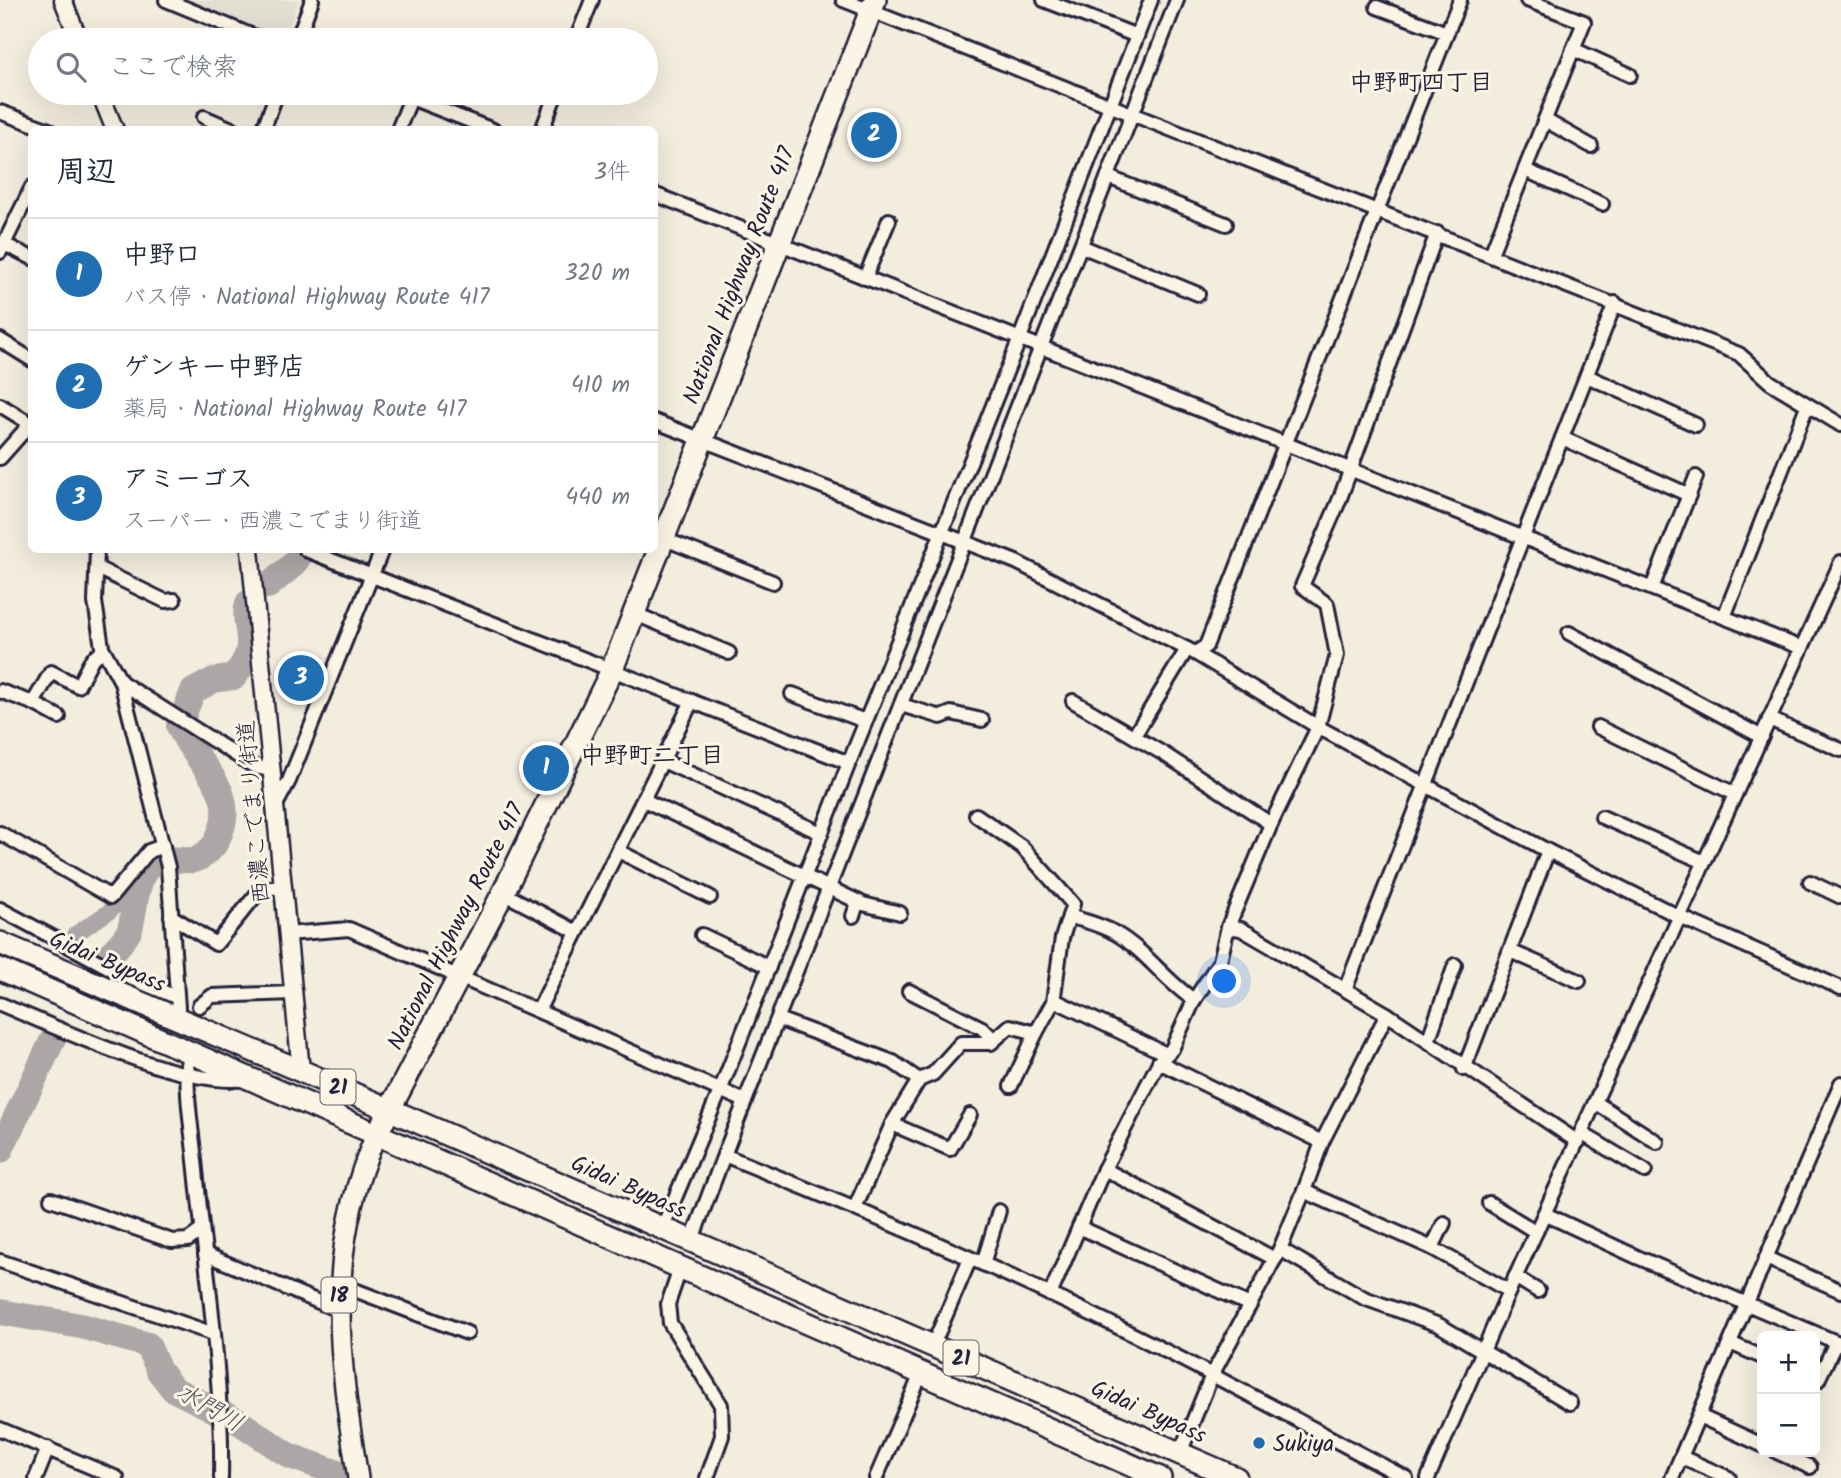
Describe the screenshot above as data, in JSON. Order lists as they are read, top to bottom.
{
  "streets": {
    "highway": ["National Highway Route 417", "Gidai Bypass", "21"],
    "main road": ["18"],
    "street": ["西濃こでまり街道"]
  },
  "crossings": [
    ["National Highway Route 417", "Gidai Bypass"],
    ["National Highway Route 417", "21"],
    ["National Highway Route 417", "18"],
    ["西濃こでまり街道", "Gidai Bypass"],
    ["21", "18"]
  ],
  "districts": ["中野町四丁目", "中野町二丁目"],
  "water": ["水門川"],
  "places": ["Sukiya"],
  "page": {
    "search": "ここで検索",
    "pins": ["2", "3", "1"],
    "heading": ["周辺", "3件"],
    "list": [
      {
        "mark": "1",
        "name": "中野口",
        "note": "バス停 · National Highway Route 417",
        "value": "320 m"
      },
      {
        "mark": "2",
        "name": "ゲンキー中野店",
        "note": "薬局 · National Highway Route 417",
        "value": "410 m"
      },
      {
        "mark": "3",
        "name": "アミーゴス",
        "note": "スーパー · 西濃こでまり街道",
        "value": "440 m"
      }
    ],
    "map_buttons": ["+", "−"]
  }
}
